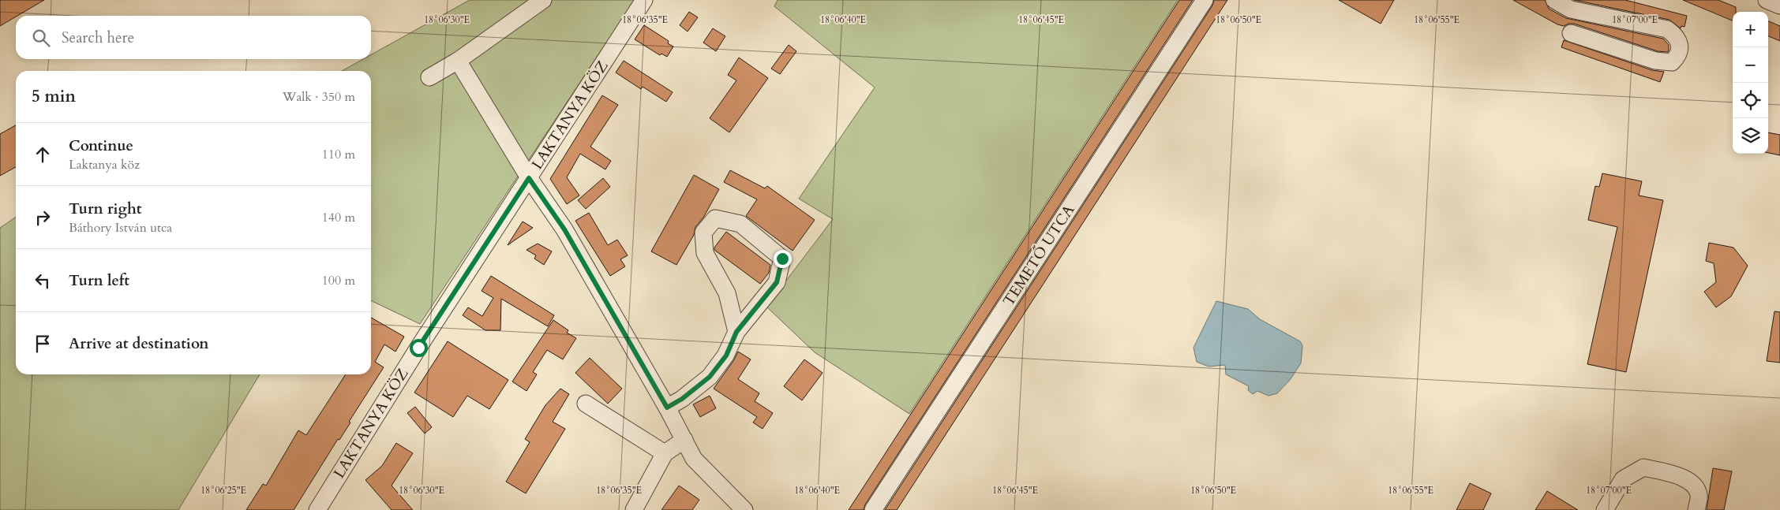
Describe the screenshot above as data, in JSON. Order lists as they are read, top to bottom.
{
  "streets": {
    "street": ["LAKTANYA KÖZ", "TEMETŐ UTCA"]
  },
  "page": {
    "map_buttons": ["+", "−"],
    "search": "Search here",
    "heading": ["5 min", "Walk · 350 m"],
    "list": [
      ["Continue", "Laktanya köz", "110 m"],
      ["Turn right", "Báthory István utca", "140 m"],
      ["Turn left", "100 m"],
      "Arrive at destination"
    ]
  },
  "coordinates": [
    "18°06'30\"E",
    "18°06'35\"E",
    "18°06'40\"E",
    "18°06'45\"E",
    "18°06'50\"E",
    "18°06'55\"E",
    "18°07'00\"E",
    "18°06'25\"E"
  ]
}
